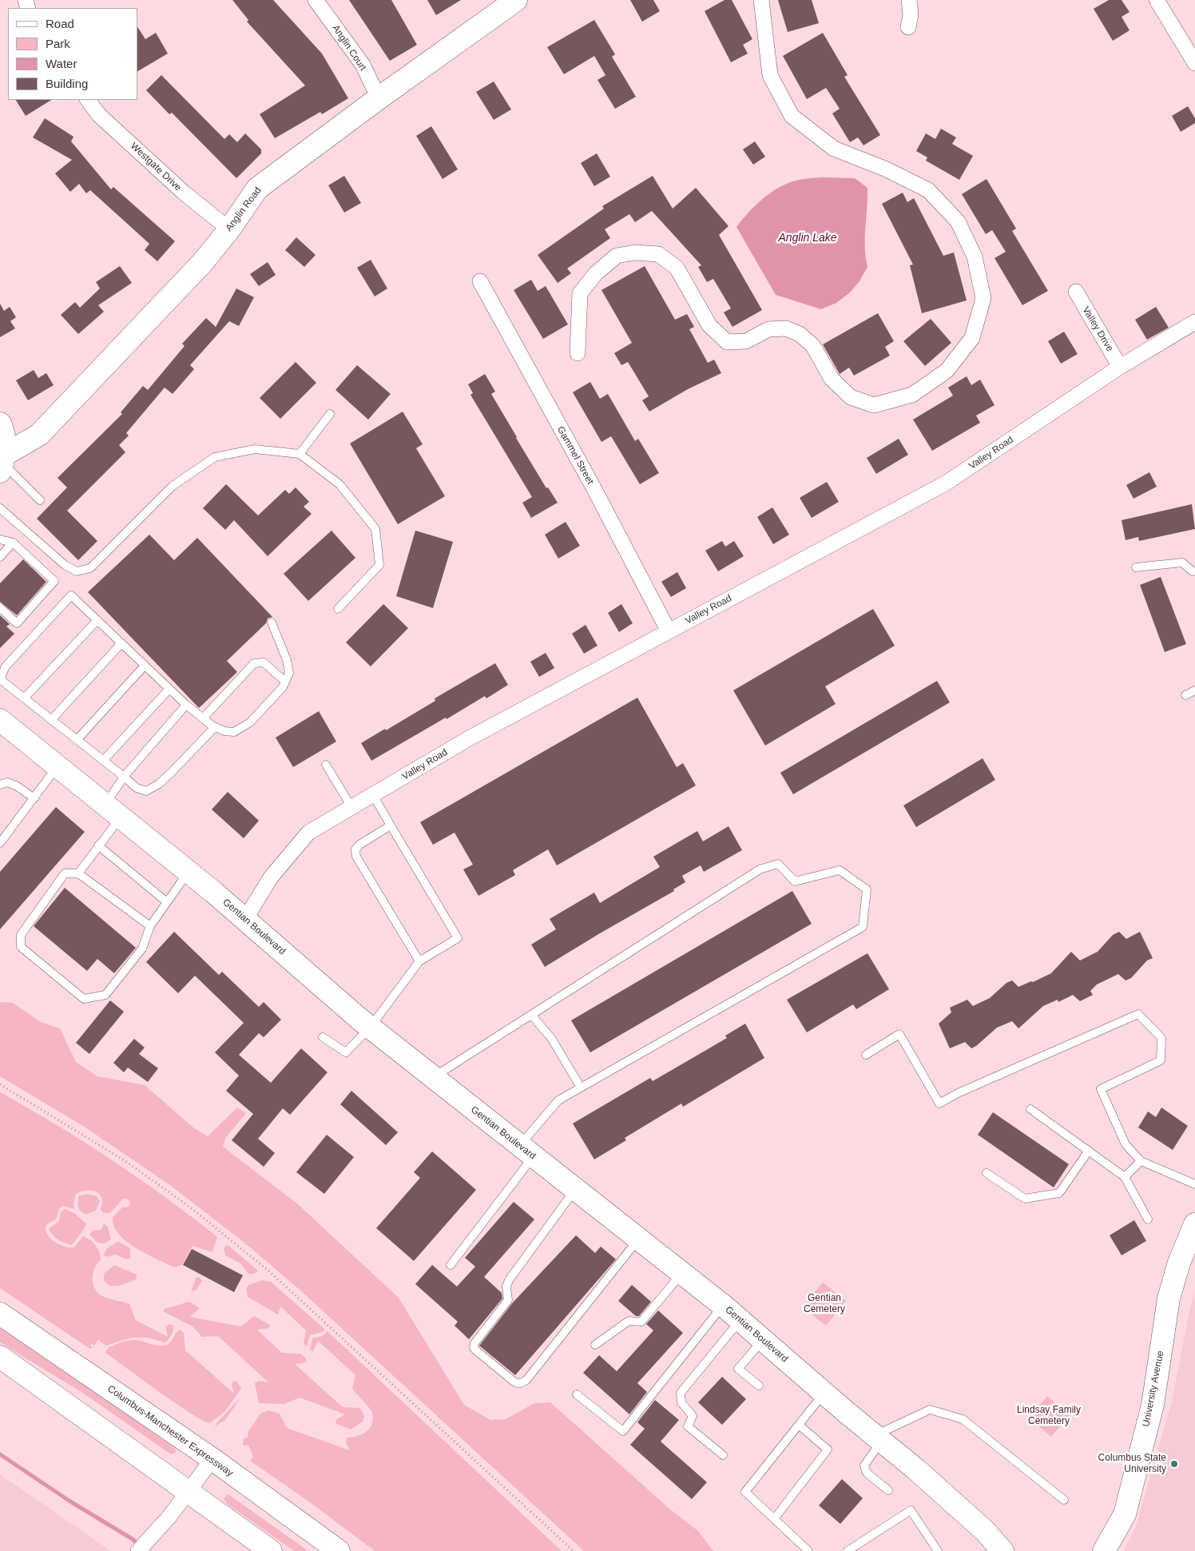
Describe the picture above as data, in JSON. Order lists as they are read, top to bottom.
{
  "streets": {
    "main road": [
      "Anglin Road",
      "Gentian Boulevard",
      "University Avenue",
      "Columbus-Manchester Expressway"
    ],
    "street": [
      "Anglin Court",
      "Westgate Drive",
      "Valley Drive",
      "Valley Road",
      "Gammel Street"
    ]
  },
  "crossings": [
    ["Anglin Court", "Anglin Road"],
    ["Westgate Drive", "Anglin Road"],
    ["Valley Drive", "Valley Road"],
    ["Valley Road", "Gammel Street"],
    ["Valley Road", "Gentian Boulevard"]
  ],
  "water": ["Anglin Lake"],
  "parks": ["Gentian Cemetery", "Lindsay Family Cemetery"],
  "places": ["Columbus State University"],
  "legend": [
    "Road",
    "Park",
    "Water",
    "Building"
  ]
}
